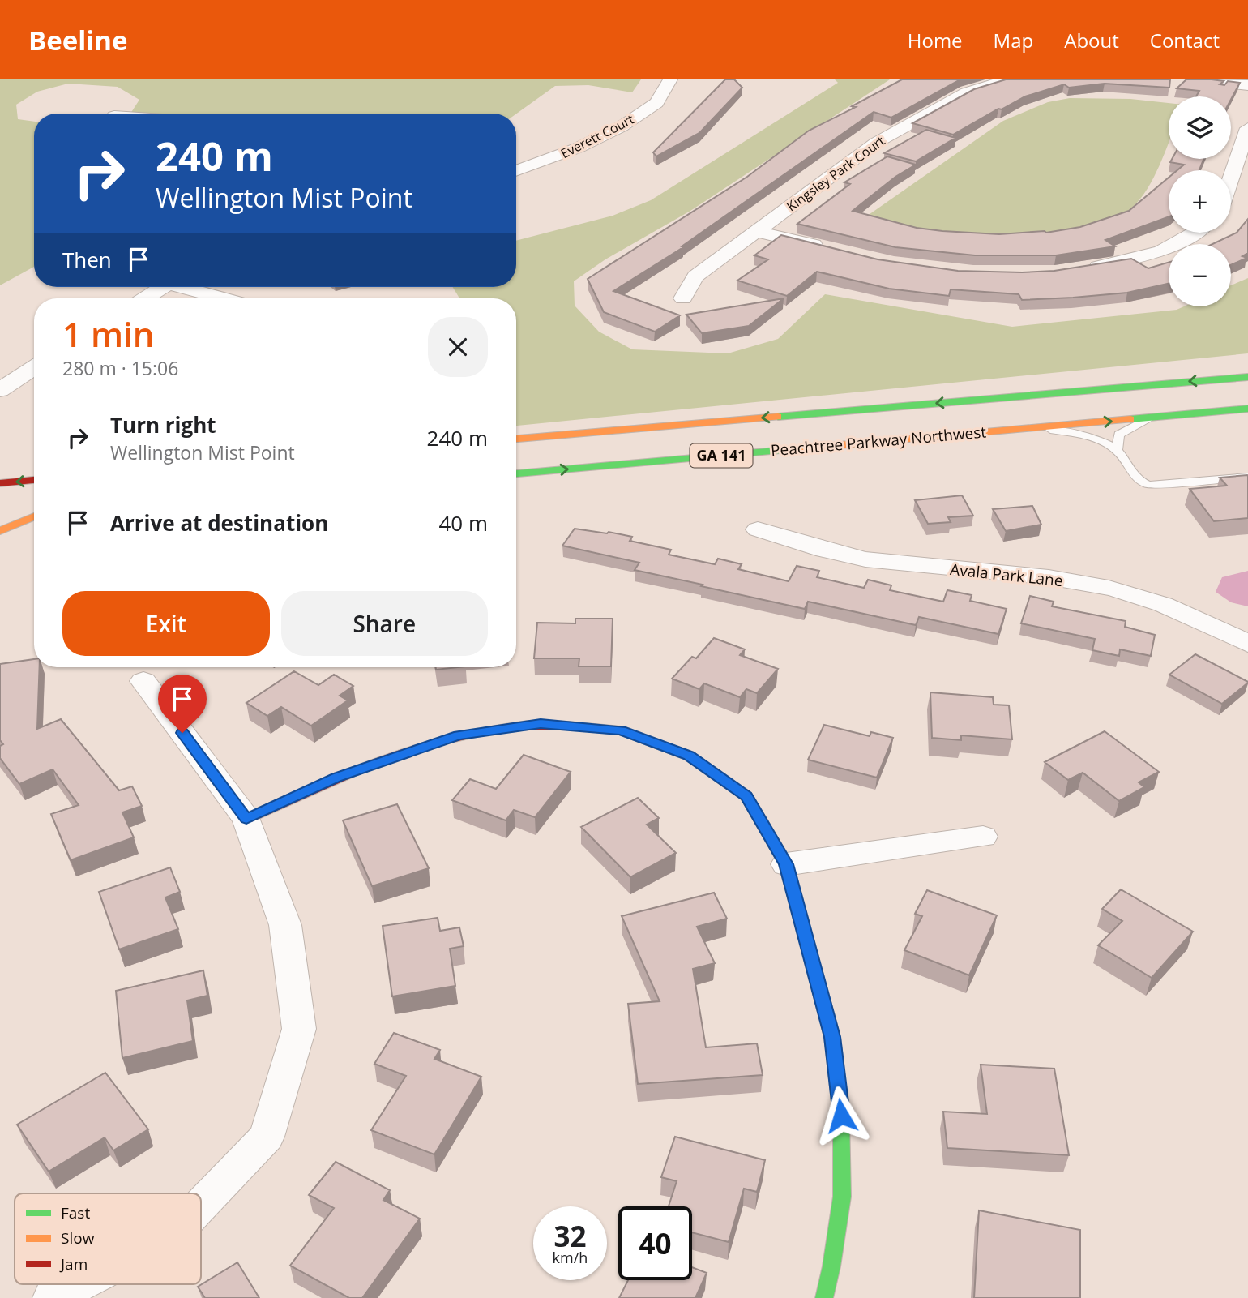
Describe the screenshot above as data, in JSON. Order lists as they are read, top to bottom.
{
  "streets": {
    "main road": ["Peachtree Parkway Northwest", "GA 141"],
    "street": ["Everett Court", "Kingsley Park Court", "Avala Park Lane"]
  },
  "legend": ["Fast", "Slow", "Jam"],
  "page": {
    "header": "Beeline",
    "nav": [
      "Home",
      "Map",
      "About",
      "Contact"
    ],
    "map_buttons": ["+", "−"],
    "turn": ["240 m", "Wellington Mist Point"],
    "then": "Then",
    "heading": ["1 min", "280 m · 15:06"],
    "list": [
      {
        "name": "Turn right",
        "note": "Wellington Mist Point",
        "value": "240 m"
      },
      {
        "name": "Arrive at destination",
        "value": "40 m"
      }
    ],
    "buttons": ["Exit", "Share"],
    "speed": "32 km/h",
    "limit": "40"
  }
}
